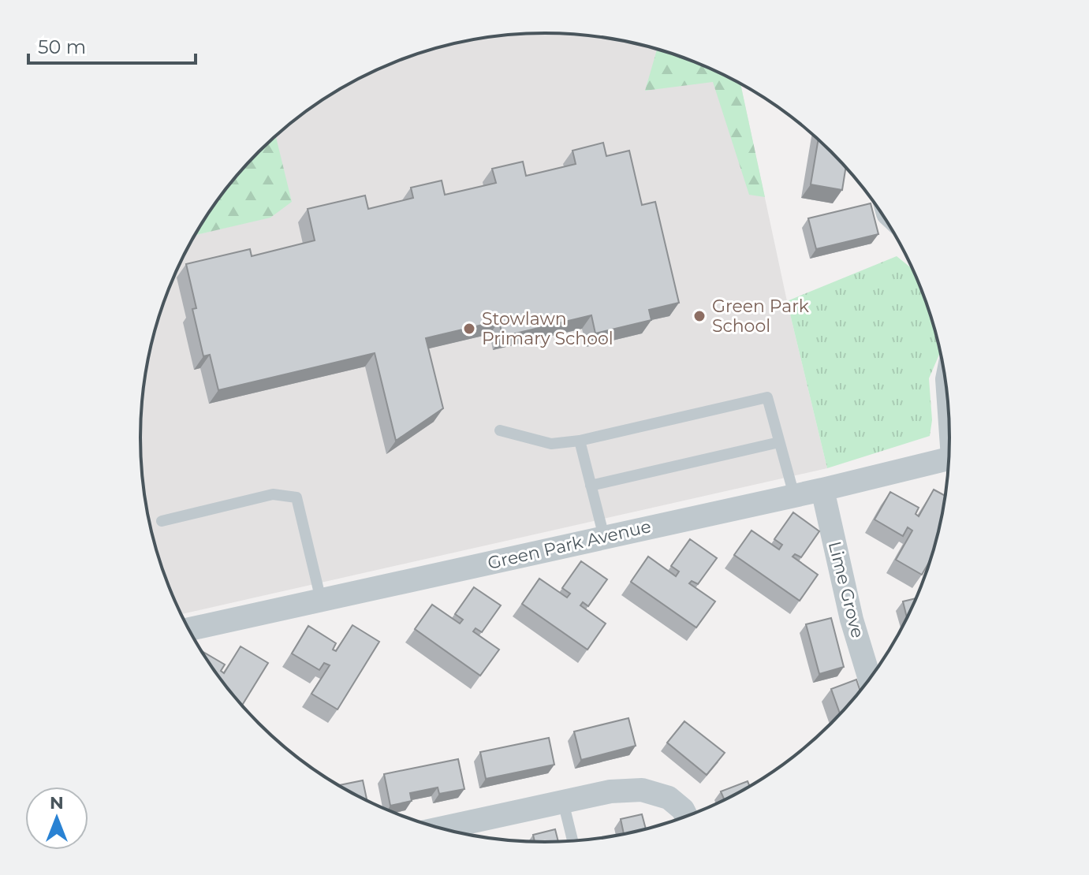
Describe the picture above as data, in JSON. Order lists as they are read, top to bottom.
{
  "streets": {
    "street": ["Green Park Avenue", "Lime Grove"]
  },
  "crossings": [
    ["Green Park Avenue", "Lime Grove"]
  ],
  "places": ["Green Park School", "Stowlawn Primary School"],
  "scale_bar": "50 m",
  "north": "top"
}
